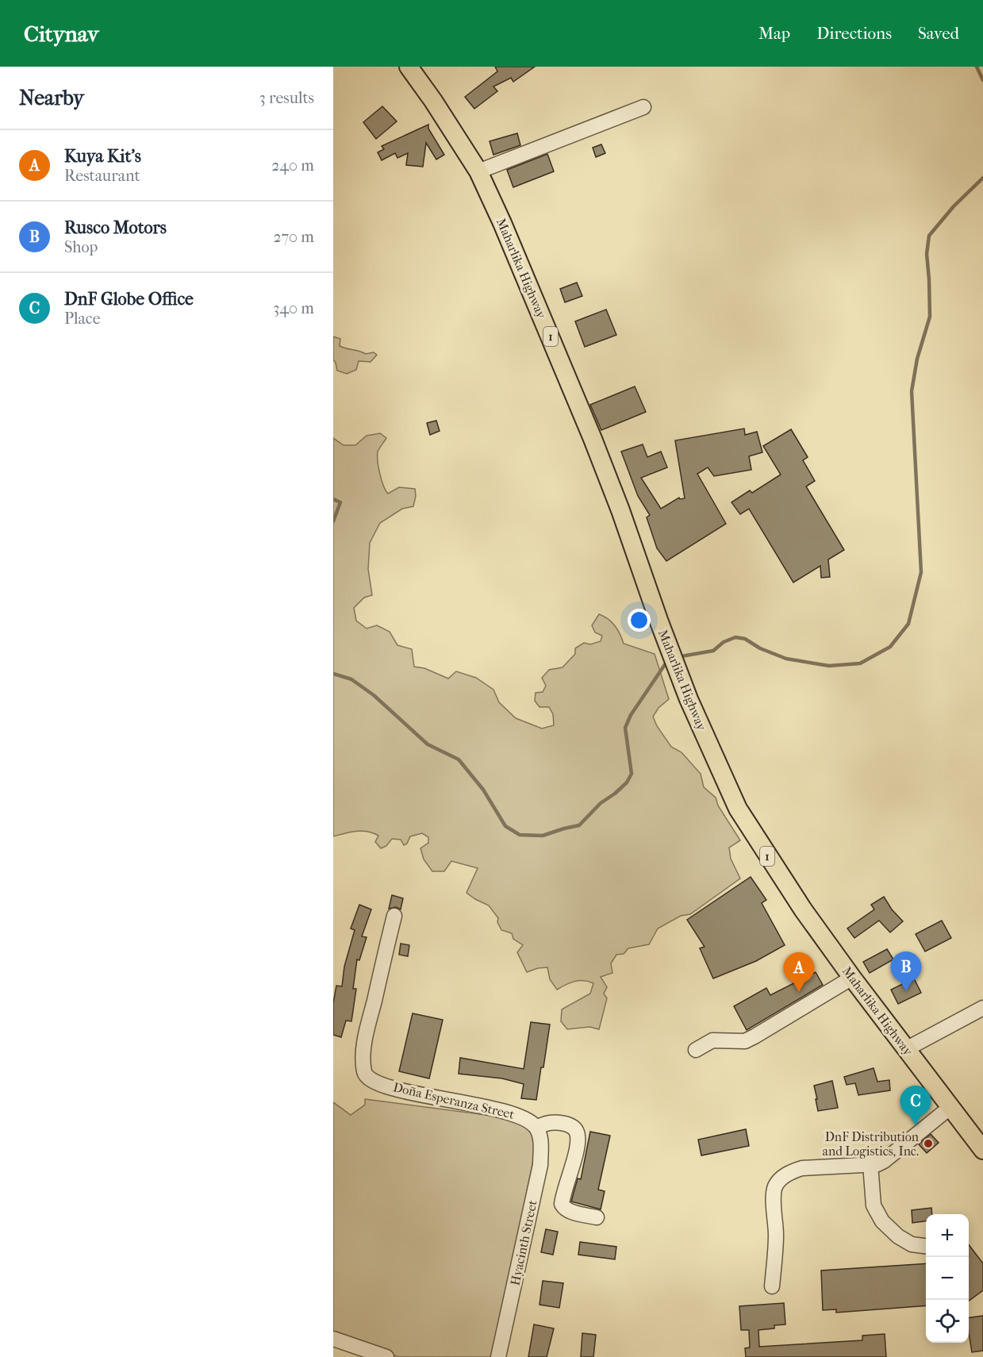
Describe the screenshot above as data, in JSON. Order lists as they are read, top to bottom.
{
  "streets": {
    "main road": ["Maharlika Highway", "1"],
    "street": ["Doña Esperanza Street", "Hyacinth Street"]
  },
  "crossings": [
    ["Doña Esperanza Street", "Hyacinth Street"]
  ],
  "places": ["DnF Distribution and Logistics, Inc."],
  "page": {
    "header": "Citynav",
    "nav": ["Map", "Directions", "Saved"],
    "heading": ["Nearby", "3 results"],
    "list": [
      {
        "mark": "A",
        "name": "Kuya Kit's",
        "note": "Restaurant",
        "value": "240 m"
      },
      {
        "mark": "B",
        "name": "Rusco Motors",
        "note": "Shop",
        "value": "270 m"
      },
      {
        "mark": "C",
        "name": "DnF Globe Office",
        "note": "Place",
        "value": "340 m"
      }
    ],
    "pins": ["B", "A", "C"],
    "map_buttons": ["+", "−"]
  }
}
